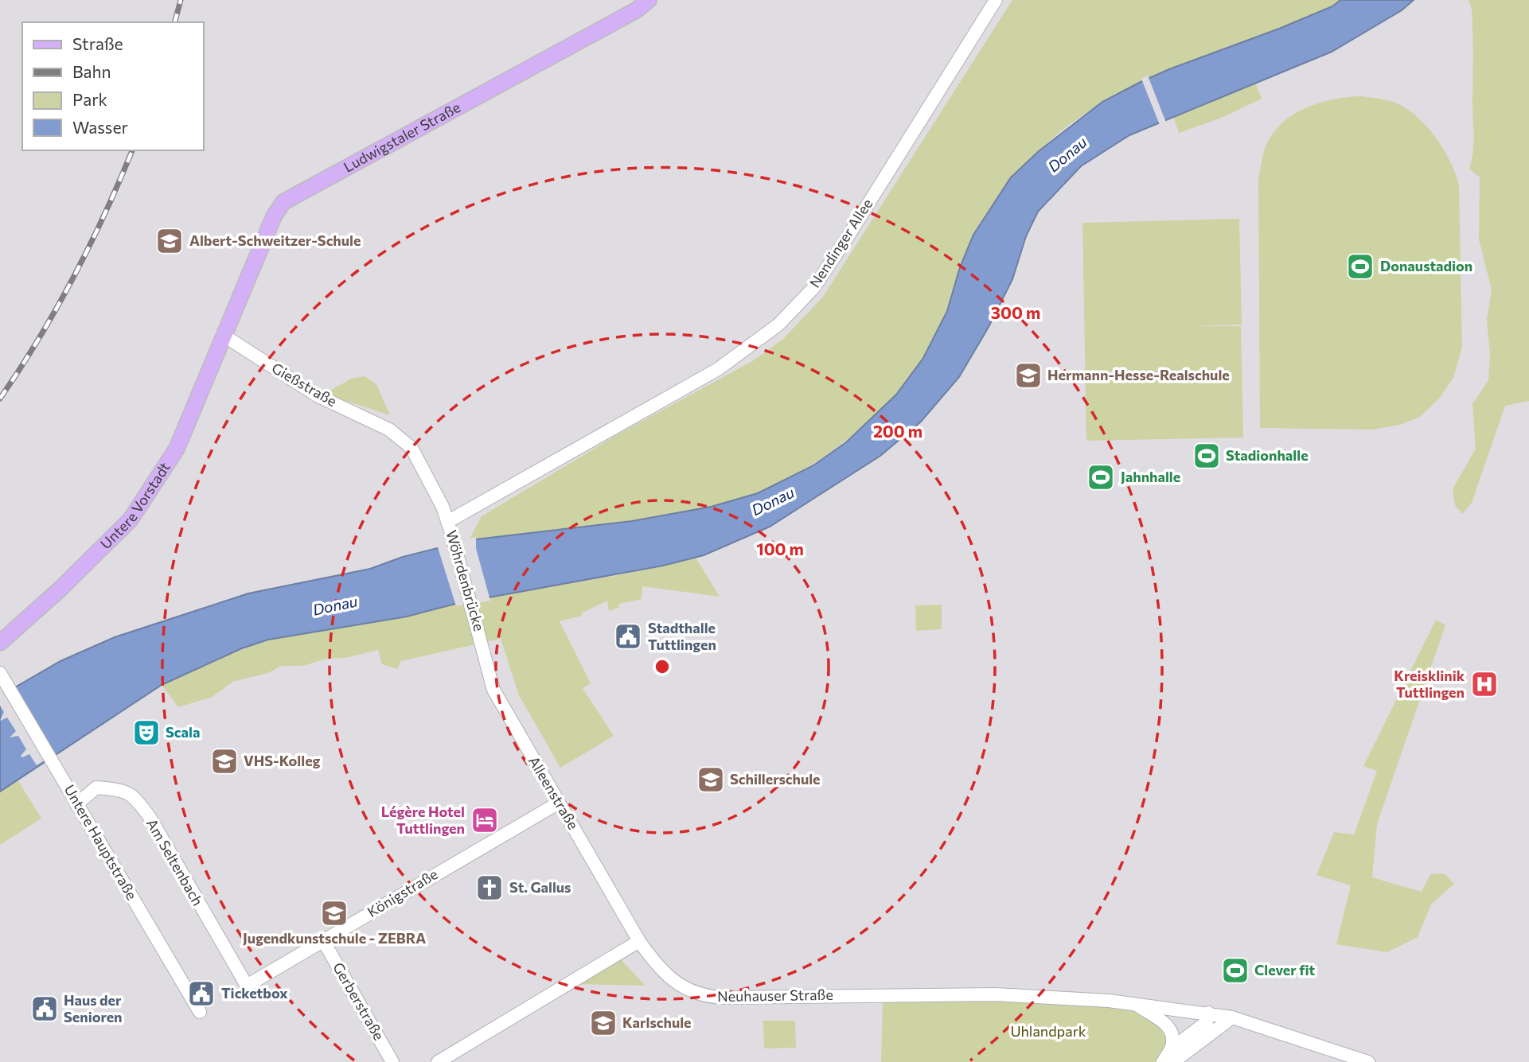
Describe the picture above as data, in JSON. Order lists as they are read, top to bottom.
{
  "streets": {
    "main road": ["Ludwigstaler Straße", "Untere Vorstadt"],
    "street": [
      "Nendinger Allee",
      "Gießstraße",
      "Wöhrdenbrücke",
      "Alleenstraße",
      "Untere Hauptstraße",
      "Am Seltenbach",
      "Königstraße",
      "Neuhauser Straße",
      "Gerberstraße"
    ]
  },
  "crossings": [
    ["Ludwigstaler Straße", "Gießstraße"],
    ["Ludwigstaler Straße", "Untere Vorstadt"],
    ["Nendinger Allee", "Gießstraße"],
    ["Nendinger Allee", "Wöhrdenbrücke"],
    ["Gießstraße", "Untere Vorstadt"],
    ["Gießstraße", "Wöhrdenbrücke"],
    ["Wöhrdenbrücke", "Alleenstraße"],
    ["Alleenstraße", "Königstraße"],
    ["Alleenstraße", "Neuhauser Straße"],
    ["Untere Hauptstraße", "Am Seltenbach"],
    ["Am Seltenbach", "Königstraße"],
    ["Königstraße", "Gerberstraße"]
  ],
  "water": ["Donau"],
  "parks": ["Uhlandpark"],
  "places": {
    "school or university": [
      "Albert-Schweitzer-Schule",
      "Hermann-Hesse-Realschule",
      "VHS-Kolleg",
      "Schillerschule",
      "Jugendkunstschule - ZEBRA",
      "Karlschule"
    ],
    "sports": [
      "Donaustadion",
      "Stadionhalle",
      "Jahnhalle",
      "Clever fit"
    ],
    "public building": ["Stadthalle Tuttlingen", "Ticketbox", "Haus der Senioren"],
    "hospital": ["Kreisklinik Tuttlingen"],
    "theatre": ["Scala"],
    "hotel": ["Légère Hotel Tuttlingen"],
    "church": ["St. Gallus"]
  },
  "legend": [
    "Straße",
    "Bahn",
    "Park",
    "Wasser"
  ],
  "rings": ["300 m", "200 m", "100 m"]
}
